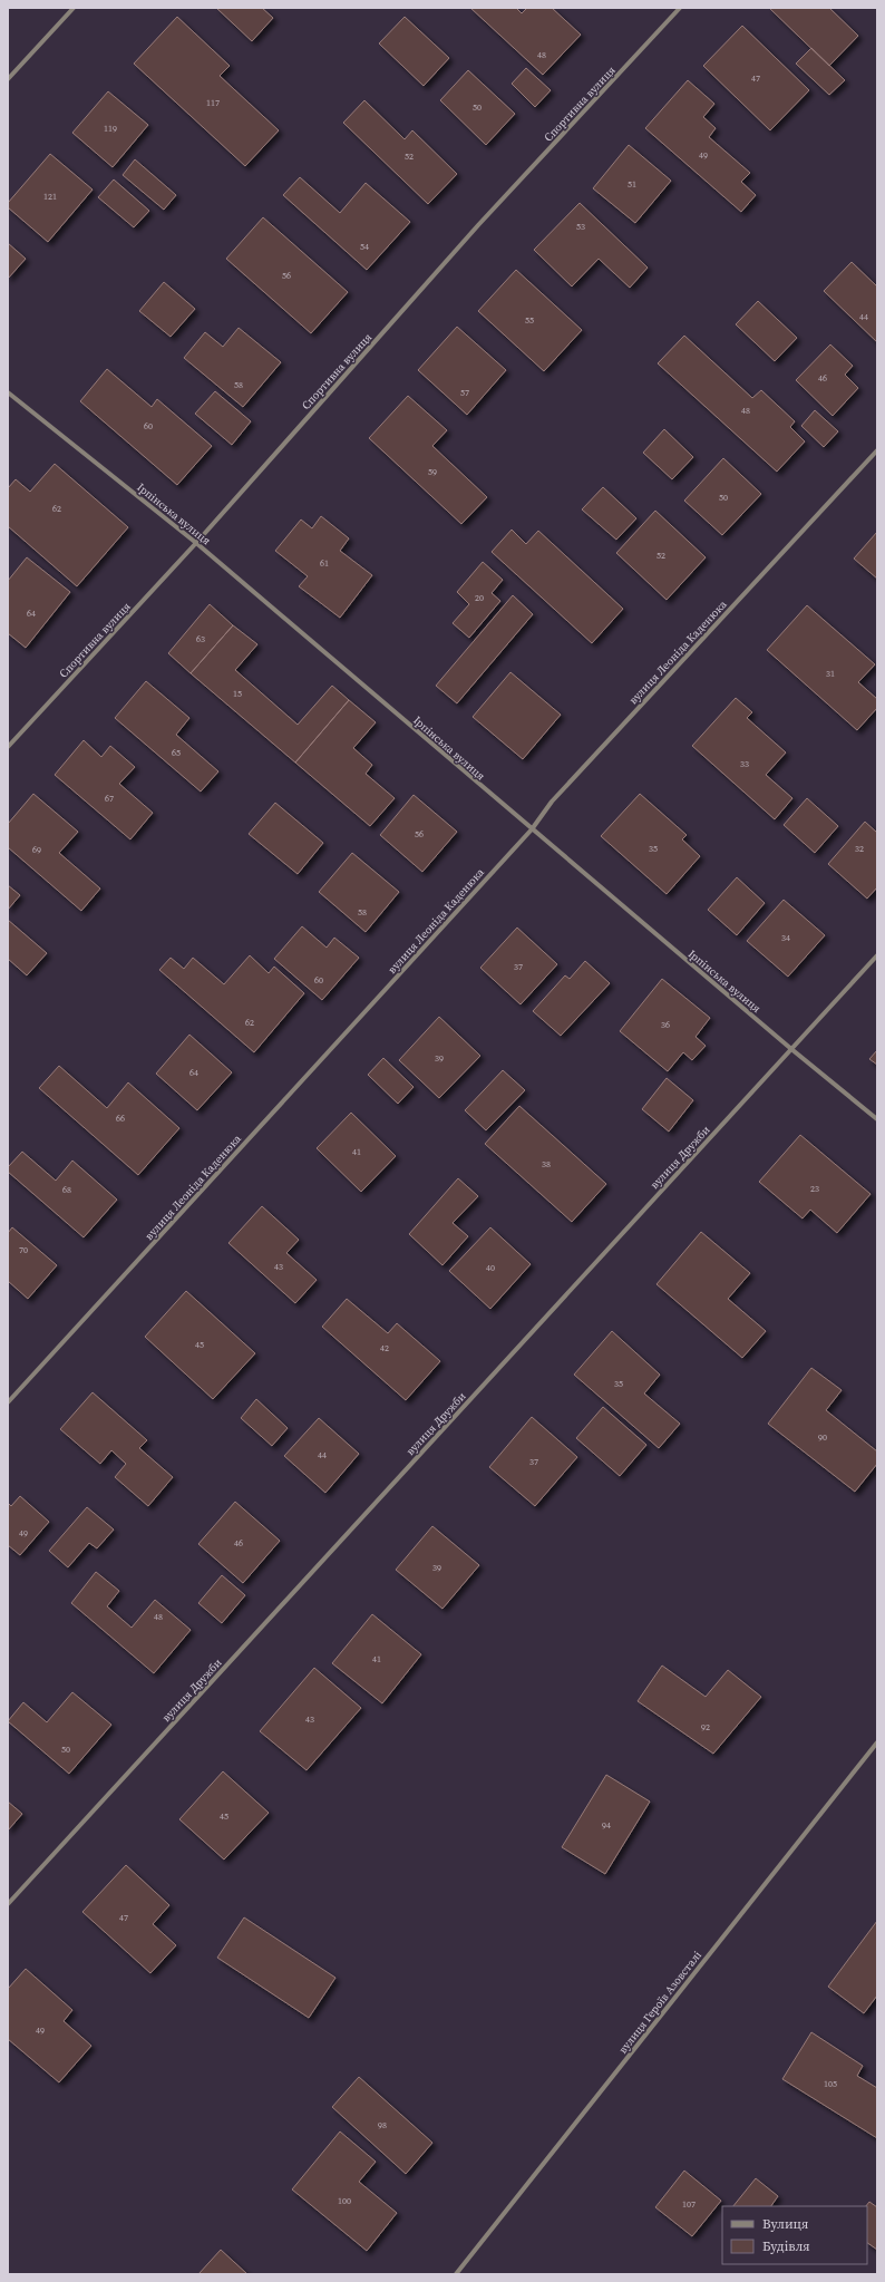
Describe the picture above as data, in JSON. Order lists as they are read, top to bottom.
{
  "streets": {
    "street": [
      "Спортивна вулиця",
      "Ірпінська вулиця",
      "вулиця Леоніда Каденюка",
      "вулиця Дружби",
      "вулиця Героїв Азовсталі"
    ]
  },
  "crossings": [
    ["Спортивна вулиця", "Ірпінська вулиця"],
    ["Ірпінська вулиця", "вулиця Леоніда Каденюка"],
    ["Ірпінська вулиця", "вулиця Дружби"]
  ],
  "house_numbers": [
    "48",
    "47",
    "117",
    "50",
    "119",
    "49",
    "52",
    "51",
    "121",
    "53",
    "54",
    "56",
    "44",
    "55",
    "46",
    "58",
    "57",
    "48",
    "60",
    "59",
    "50",
    "62",
    "52",
    "61",
    "20",
    "64",
    "63",
    "31",
    "15",
    "65",
    "33",
    "67",
    "56",
    "35",
    "32",
    "69",
    "58",
    "34",
    "37",
    "60",
    "62",
    "36",
    "39",
    "64",
    "66",
    "41",
    "38",
    "23",
    "68",
    "70",
    "43",
    "40",
    "45",
    "42",
    "35",
    "90",
    "44",
    "37",
    "49",
    "46",
    "39",
    "48",
    "41",
    "43",
    "92",
    "50",
    "45",
    "94",
    "47",
    "49",
    "105",
    "98",
    "100",
    "107"
  ],
  "legend": ["Вулиця", "Будівля"]
}
